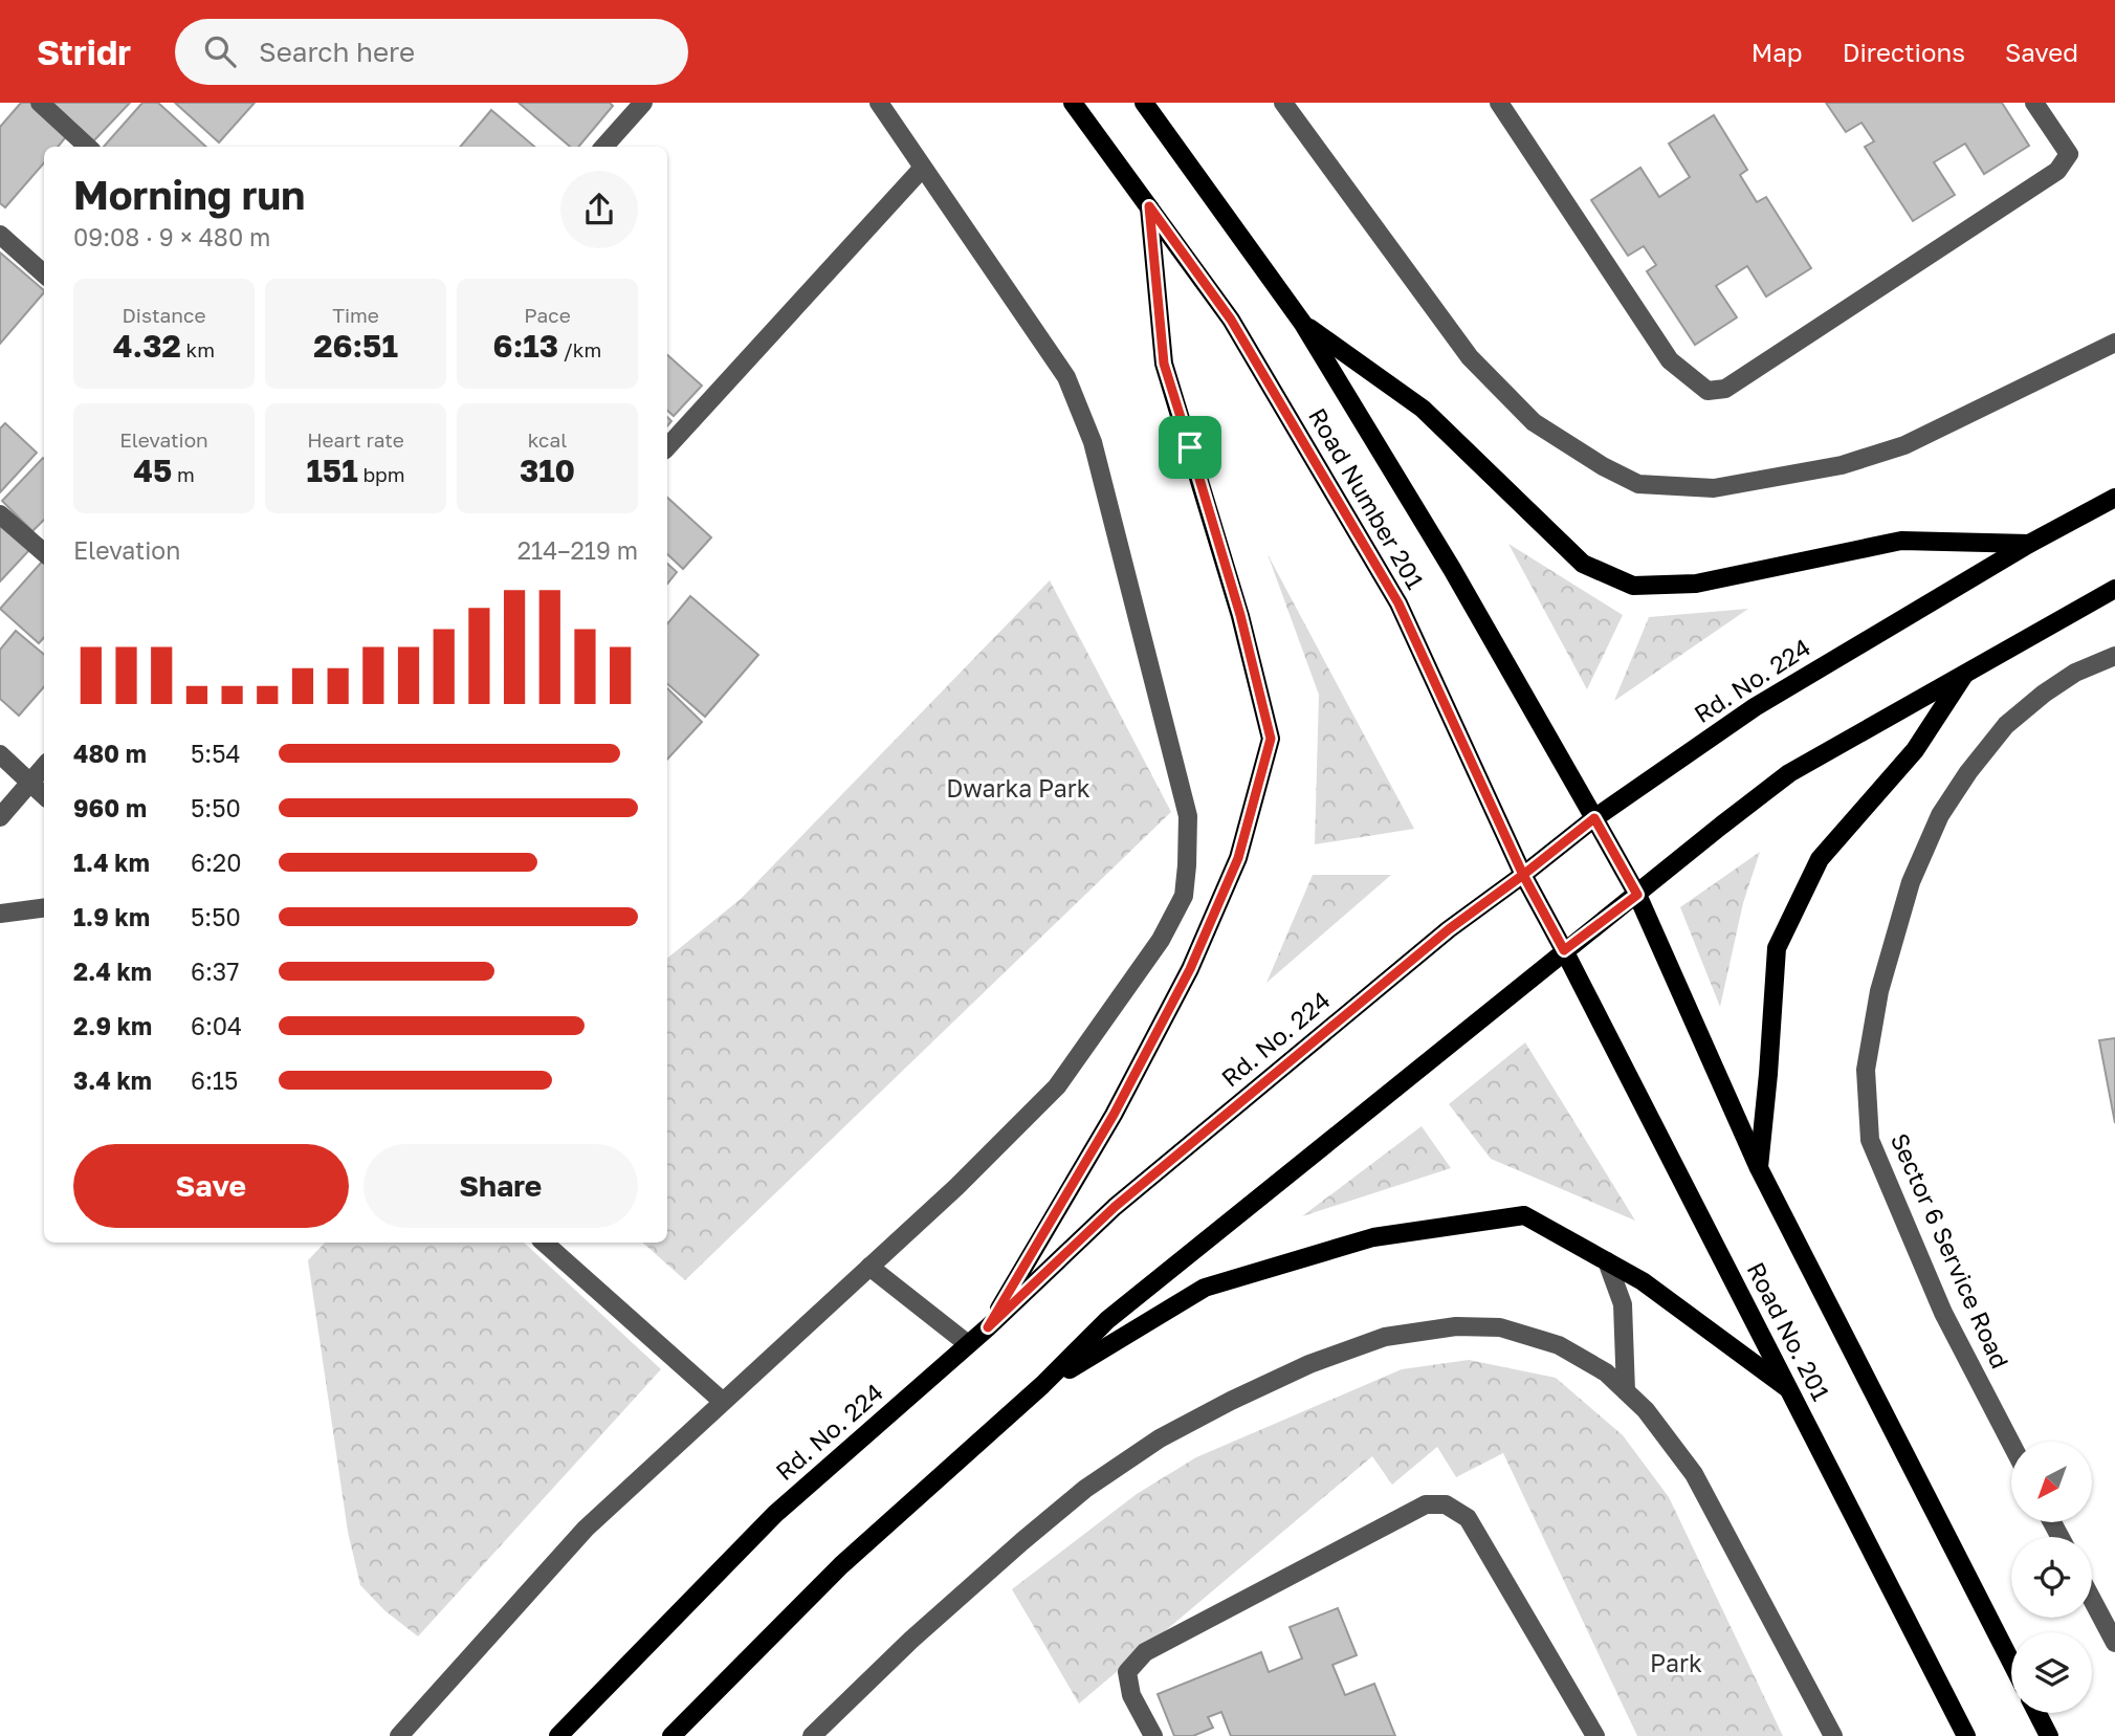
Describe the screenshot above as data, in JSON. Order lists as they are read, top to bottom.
{
  "streets": {
    "main road": ["Road Number 201", "Rd. No. 224", "Road No. 201"],
    "street": ["Sector 6 Service Road"]
  },
  "crossings": [
    ["Road Number 201", "Rd. No. 224"],
    ["Road Number 201", "Road No. 201"]
  ],
  "parks": ["Dwarka Park", "Park"],
  "north": "bottom left",
  "page": {
    "header": "Stridr",
    "search": "Search here",
    "nav": ["Map", "Directions", "Saved"],
    "heading": ["Morning run", "09:08 · 9 × 480 m"],
    "stats": [
      ["Distance", "4.32 km"],
      ["Time", "26:51"],
      ["Pace", "6:13 /km"],
      ["Elevation", "45 m"],
      ["Heart rate", "151 bpm"],
      ["kcal", "310"]
    ],
    "chart": ["Elevation", "214–219 m"],
    "list": [
      {
        "name": "480 m",
        "note": "5:54"
      },
      {
        "name": "960 m",
        "note": "5:50"
      },
      {
        "name": "1.4 km",
        "note": "6:20"
      },
      {
        "name": "1.9 km",
        "note": "5:50"
      },
      {
        "name": "2.4 km",
        "note": "6:37"
      },
      {
        "name": "2.9 km",
        "note": "6:04"
      },
      {
        "name": "3.4 km",
        "note": "6:15"
      }
    ],
    "buttons": ["Save", "Share"]
  }
}
